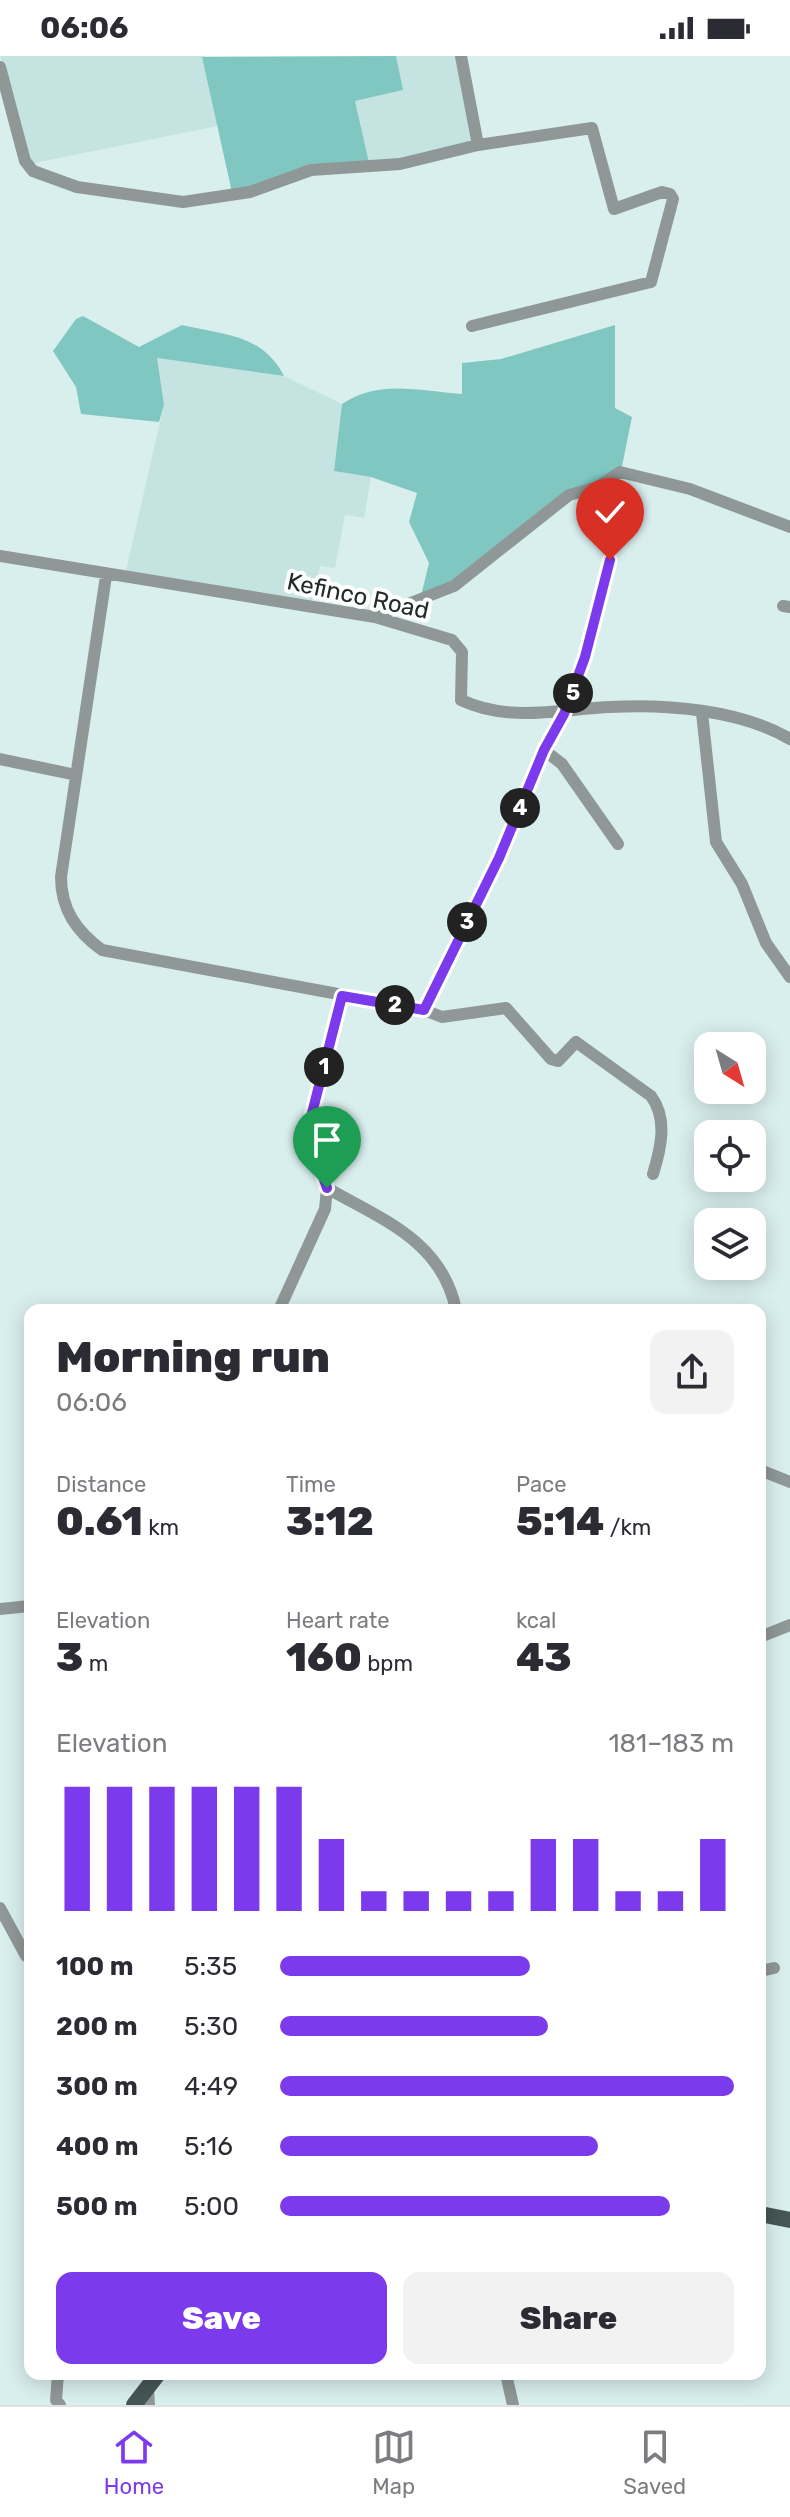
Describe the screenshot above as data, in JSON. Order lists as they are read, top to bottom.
{
  "streets": {
    "street": ["Kefinco Road"]
  },
  "north": "bottom right",
  "page": {
    "status": "06:06",
    "pins": [
      "5",
      "4",
      "3",
      "2",
      "1"
    ],
    "heading": ["Morning run", "06:06"],
    "stats": [
      ["Distance", "0.61 km"],
      ["Time", "3:12"],
      ["Pace", "5:14 /km"],
      ["Elevation", "3 m"],
      ["Heart rate", "160 bpm"],
      ["kcal", "43"]
    ],
    "chart": ["Elevation", "181–183 m"],
    "list": [
      {
        "name": "100 m",
        "note": "5:35"
      },
      {
        "name": "200 m",
        "note": "5:30"
      },
      {
        "name": "300 m",
        "note": "4:49"
      },
      {
        "name": "400 m",
        "note": "5:16"
      },
      {
        "name": "500 m",
        "note": "5:00"
      }
    ],
    "buttons": ["Save", "Share"],
    "tabs": ["Home", "Map", "Saved"]
  }
}
